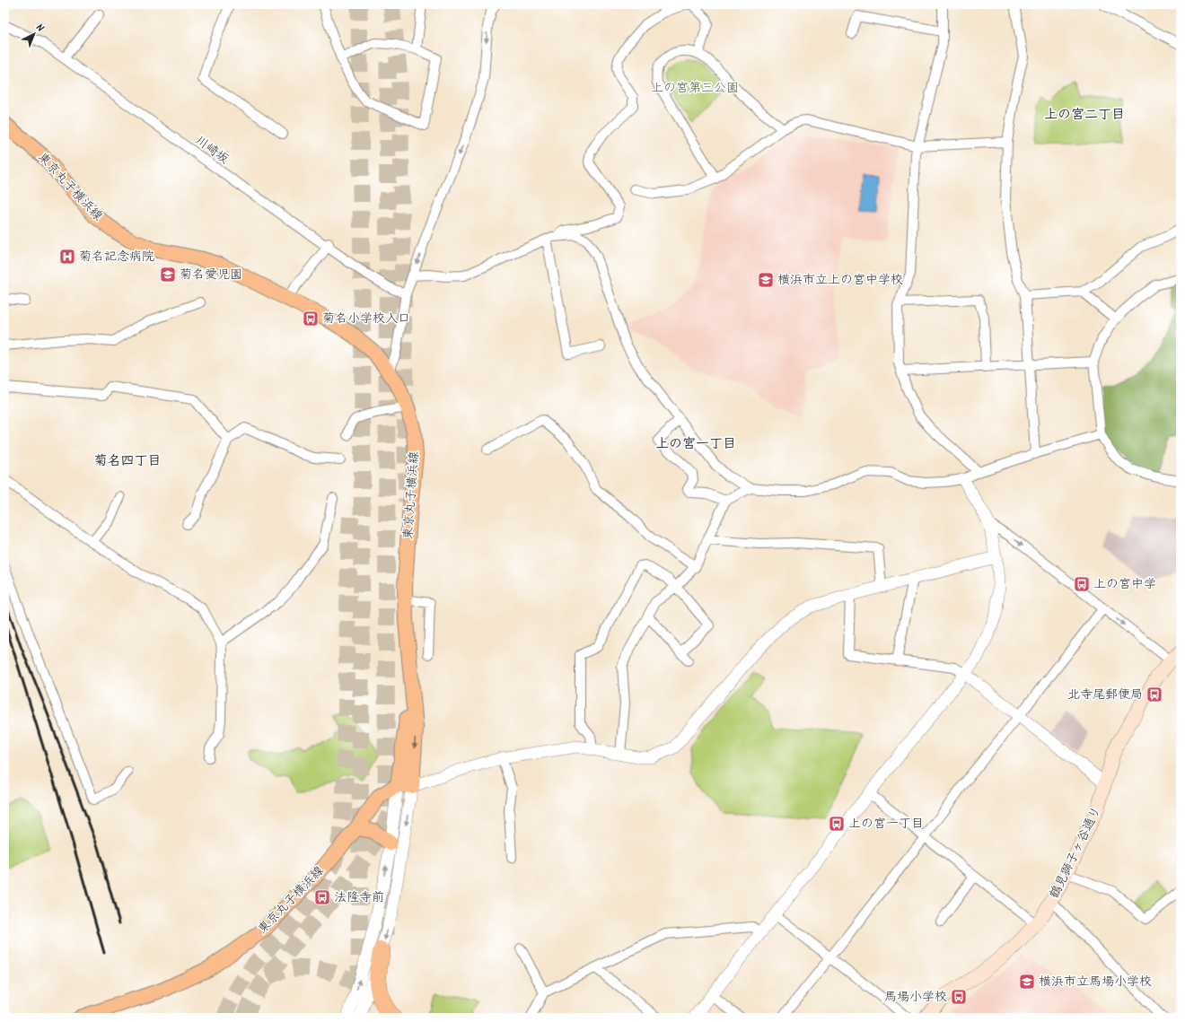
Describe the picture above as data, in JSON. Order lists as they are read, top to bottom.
{
  "streets": {
    "main road": ["東京丸子横浜線", "鶴見獅子ヶ谷通り"],
    "street": ["川崎坂"]
  },
  "districts": ["上の宮二丁目", "上の宮一丁目", "菊名四丁目"],
  "parks": ["上の宮第三公園"],
  "places": {
    "hospital": ["菊名記念病院"],
    "school or university": ["菊名愛児園", "横浜市立上の宮中学校", "横浜市立馬場小学校"],
    "bus stop": [
      "菊名小学校入口",
      "上の宮中学",
      "北寺尾郵便局",
      "上の宮一丁目",
      "法隆寺前",
      "馬場小学校"
    ]
  },
  "north": "top right"
}
